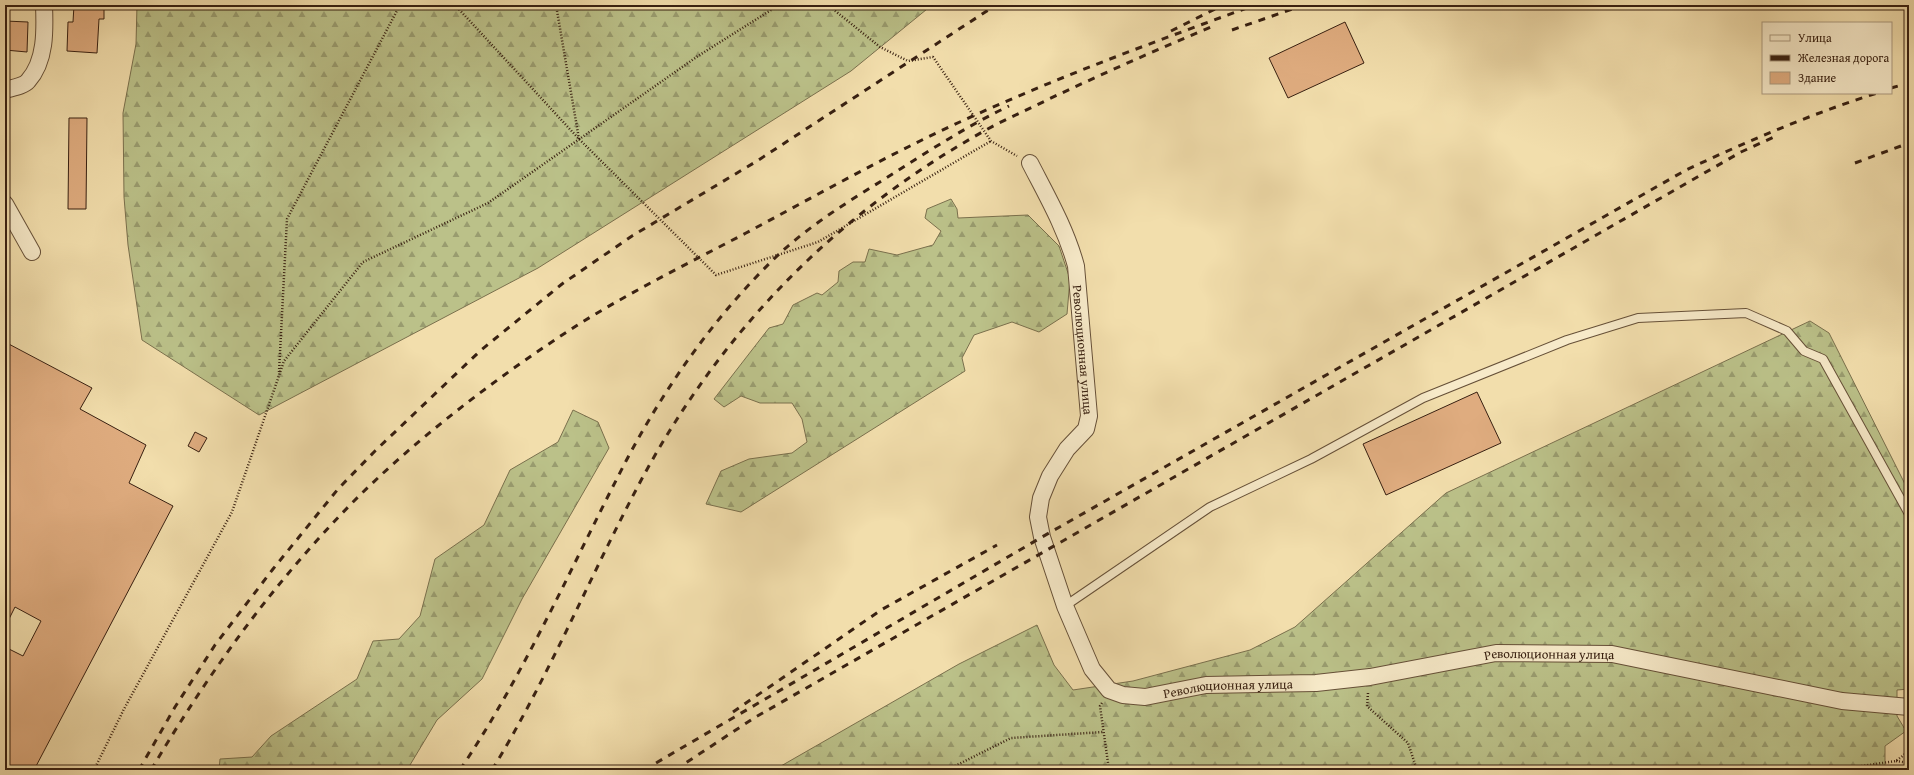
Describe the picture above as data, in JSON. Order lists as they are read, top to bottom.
{
  "streets": {
    "street": ["Революционная улица"]
  },
  "legend": ["Улица", "Железная дорога", "Здание"]
}
